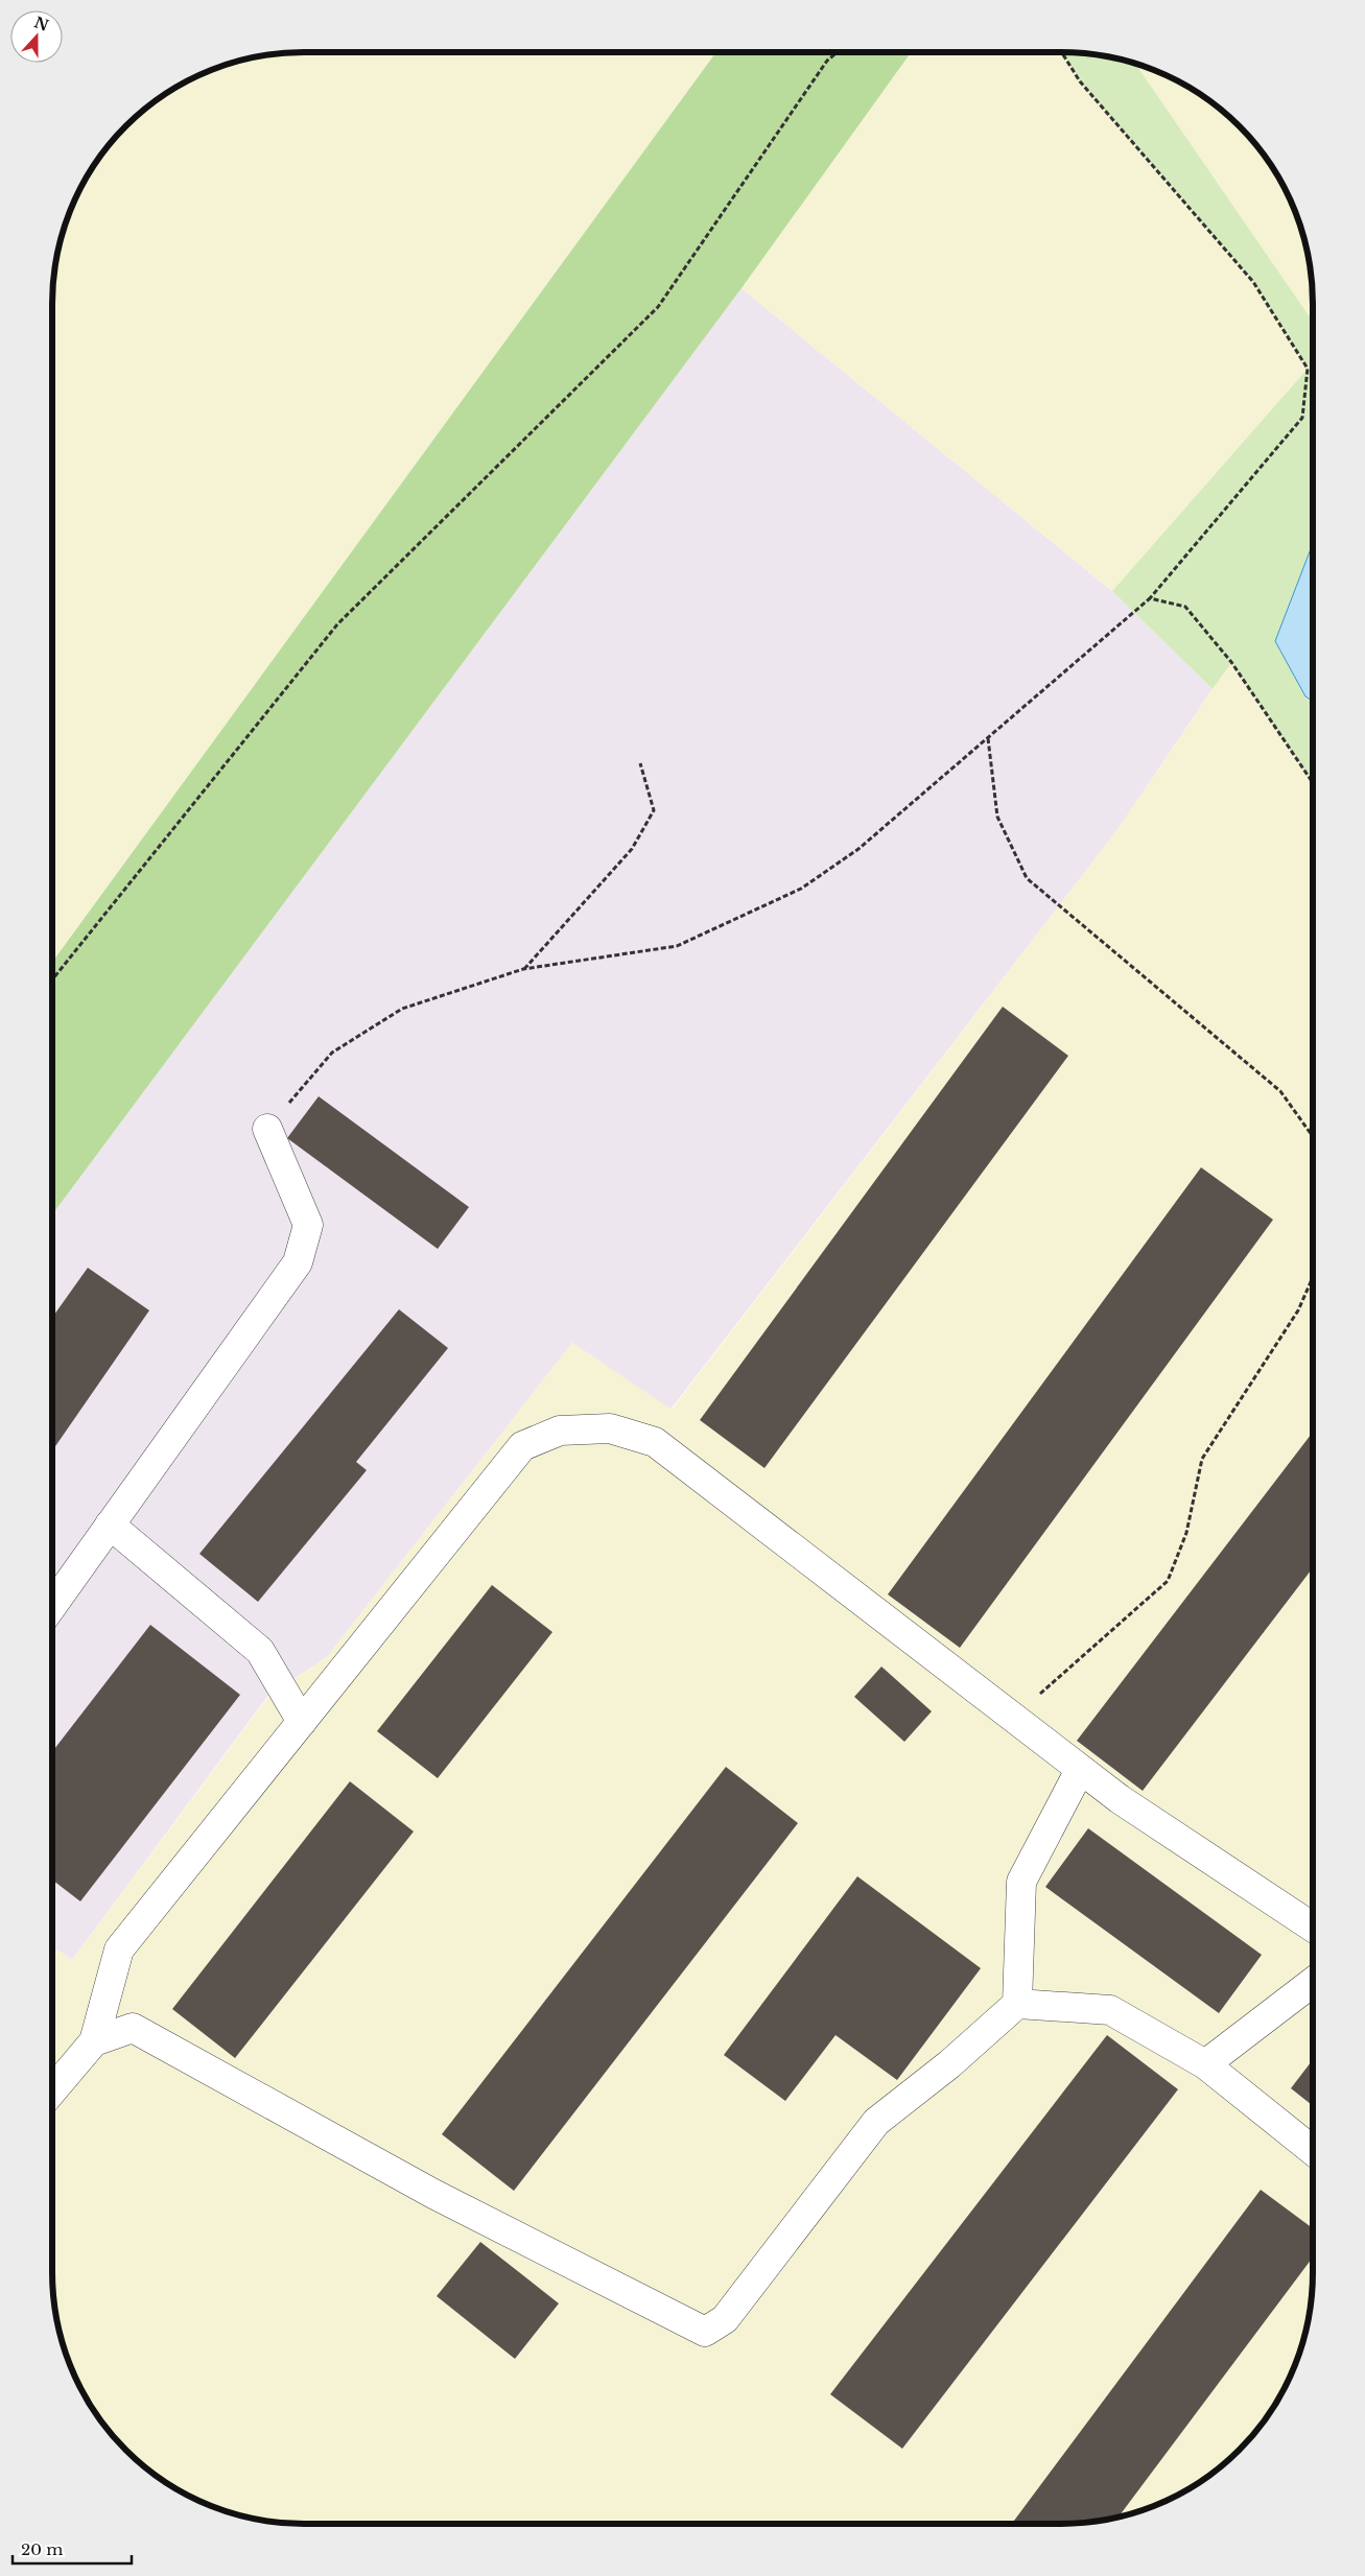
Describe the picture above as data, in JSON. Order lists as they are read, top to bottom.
{
  "scale_bar": "20 m",
  "north": "top"
}
